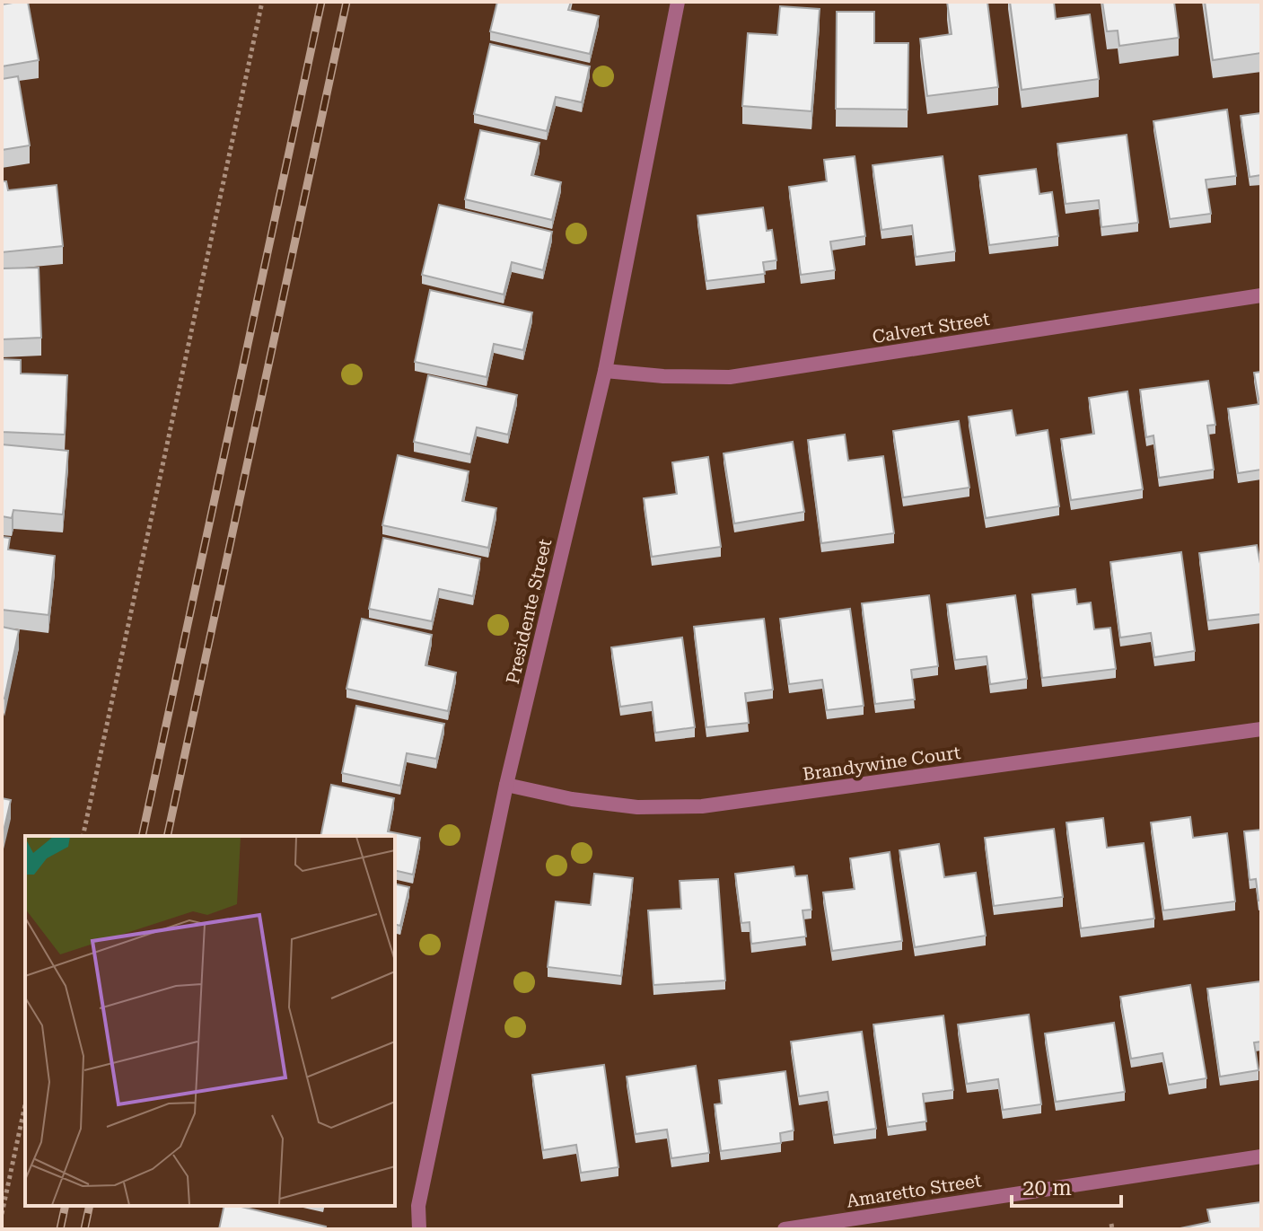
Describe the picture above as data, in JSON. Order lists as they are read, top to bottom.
{
  "streets": {
    "street": [
      "Calvert Street",
      "Presidente Street",
      "Brandywine Court",
      "Amaretto Street"
    ]
  },
  "crossings": [
    ["Calvert Street", "Presidente Street"],
    ["Presidente Street", "Brandywine Court"]
  ],
  "scale_bar": "20 m"
}
